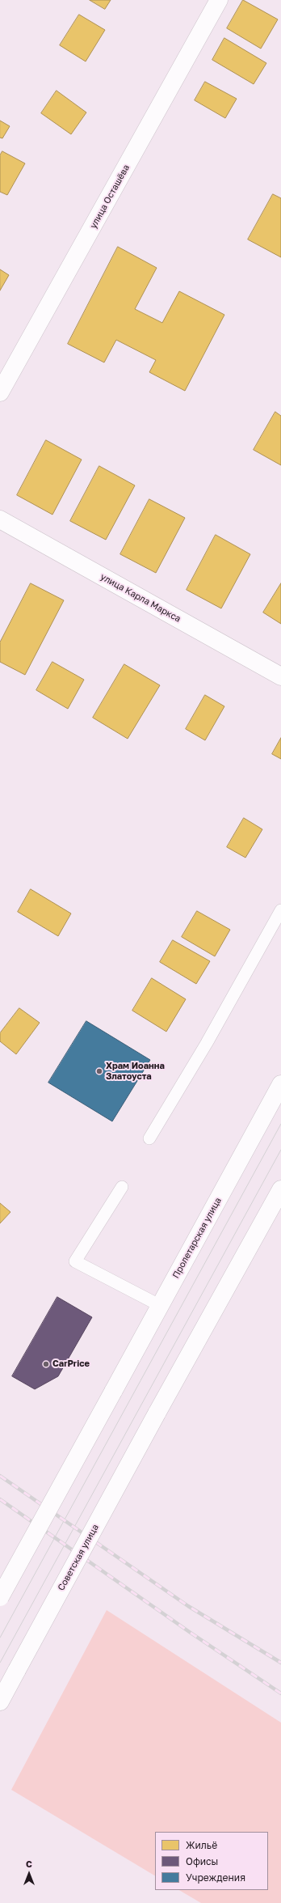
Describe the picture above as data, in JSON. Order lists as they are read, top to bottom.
{
  "streets": {
    "main road": [
      "улица Осташёва",
      "улица Карла Маркса",
      "Пролетарская улица",
      "Советская улица"
    ]
  },
  "places": ["Храм Иоанна Златоуста", "CarPrice"],
  "legend": ["Жильё", "Офисы", "Учреждения"],
  "north": "top"
}
